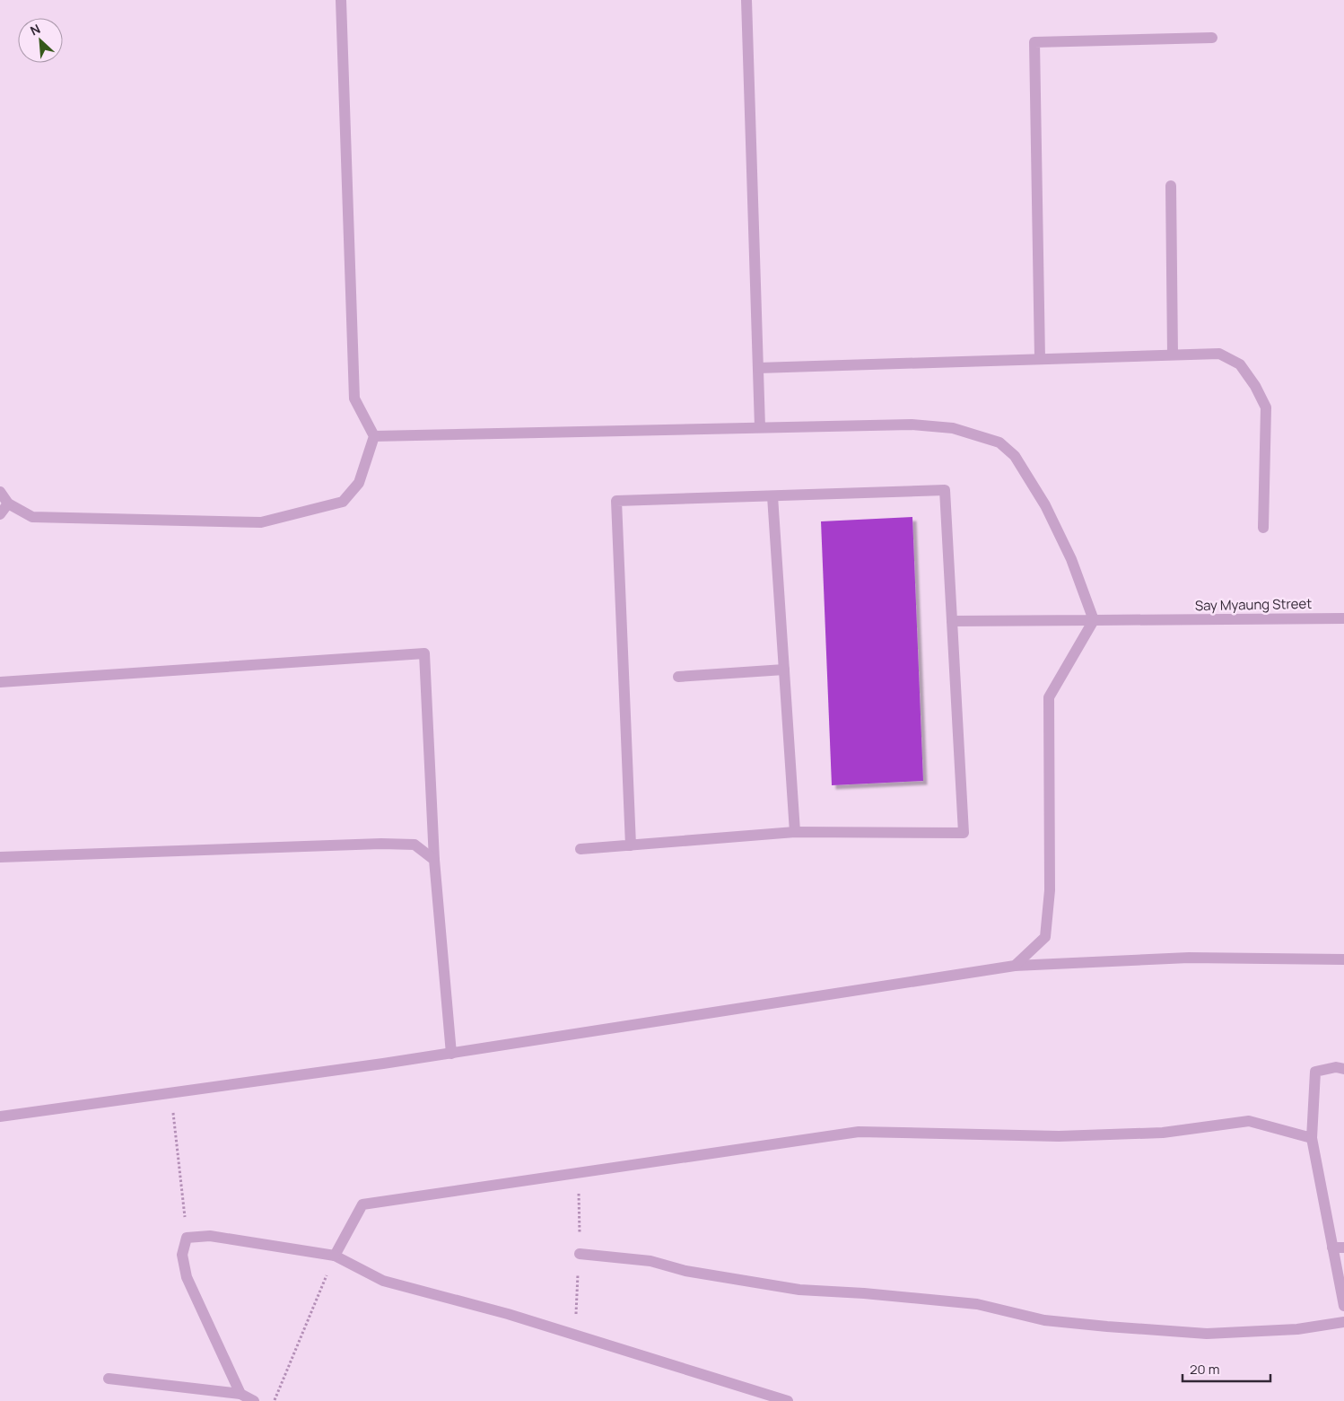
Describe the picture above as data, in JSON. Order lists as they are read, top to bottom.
{
  "streets": {
    "street": ["Say Myaung Street"]
  },
  "scale_bar": "20 m",
  "north": "top left"
}
